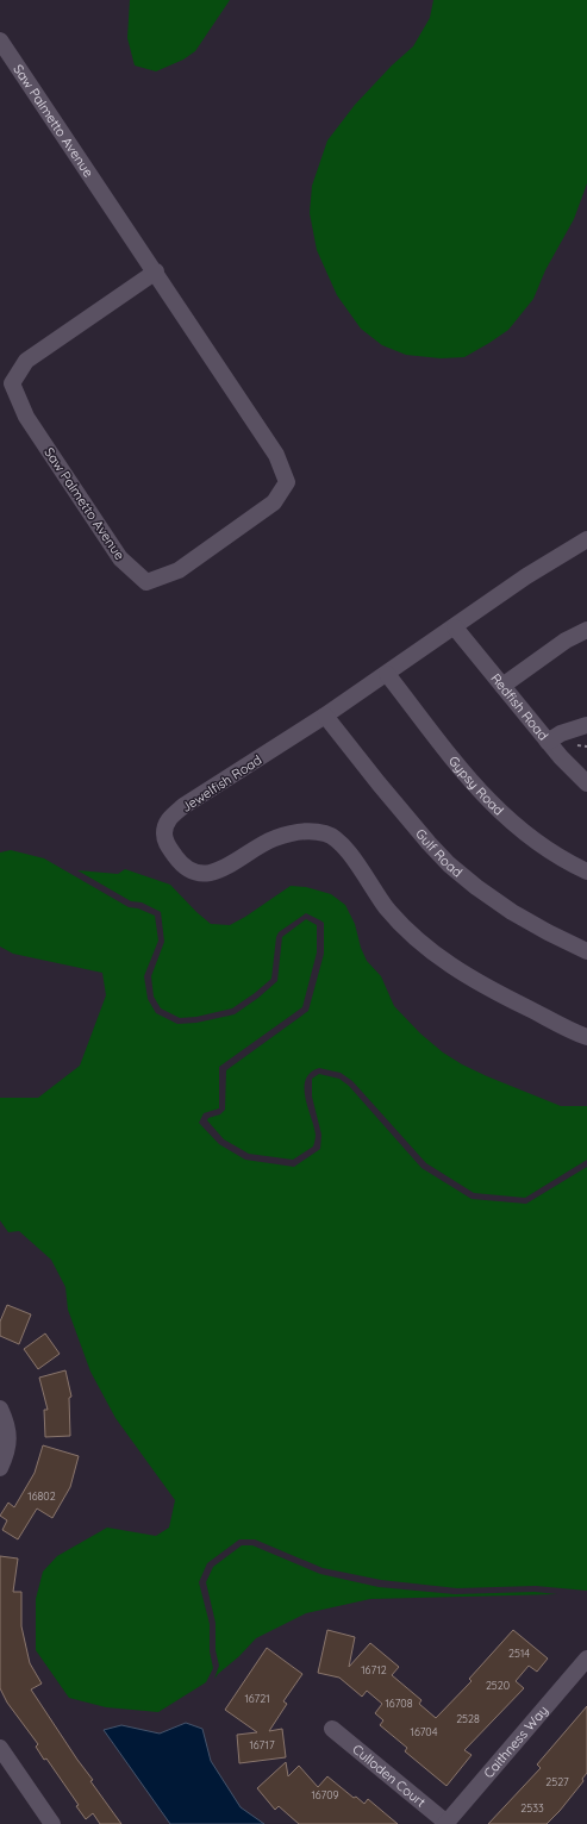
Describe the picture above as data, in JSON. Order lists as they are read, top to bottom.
{
  "streets": {
    "street": [
      "Saw Palmetto Avenue",
      "Redfish Road",
      "Jewelfish Road",
      "Gypsy Road",
      "Gulf Road",
      "Caithness Way",
      "Culloden Court"
    ]
  },
  "crossings": [
    ["Redfish Road", "Jewelfish Road"],
    ["Jewelfish Road", "Gypsy Road"],
    ["Jewelfish Road", "Gulf Road"],
    ["Caithness Way", "Culloden Court"]
  ],
  "house_numbers": [
    "16802",
    "2514",
    "16712",
    "2520",
    "16721",
    "16708",
    "2528",
    "16704",
    "16717",
    "2527",
    "16709",
    "2533"
  ]
}
